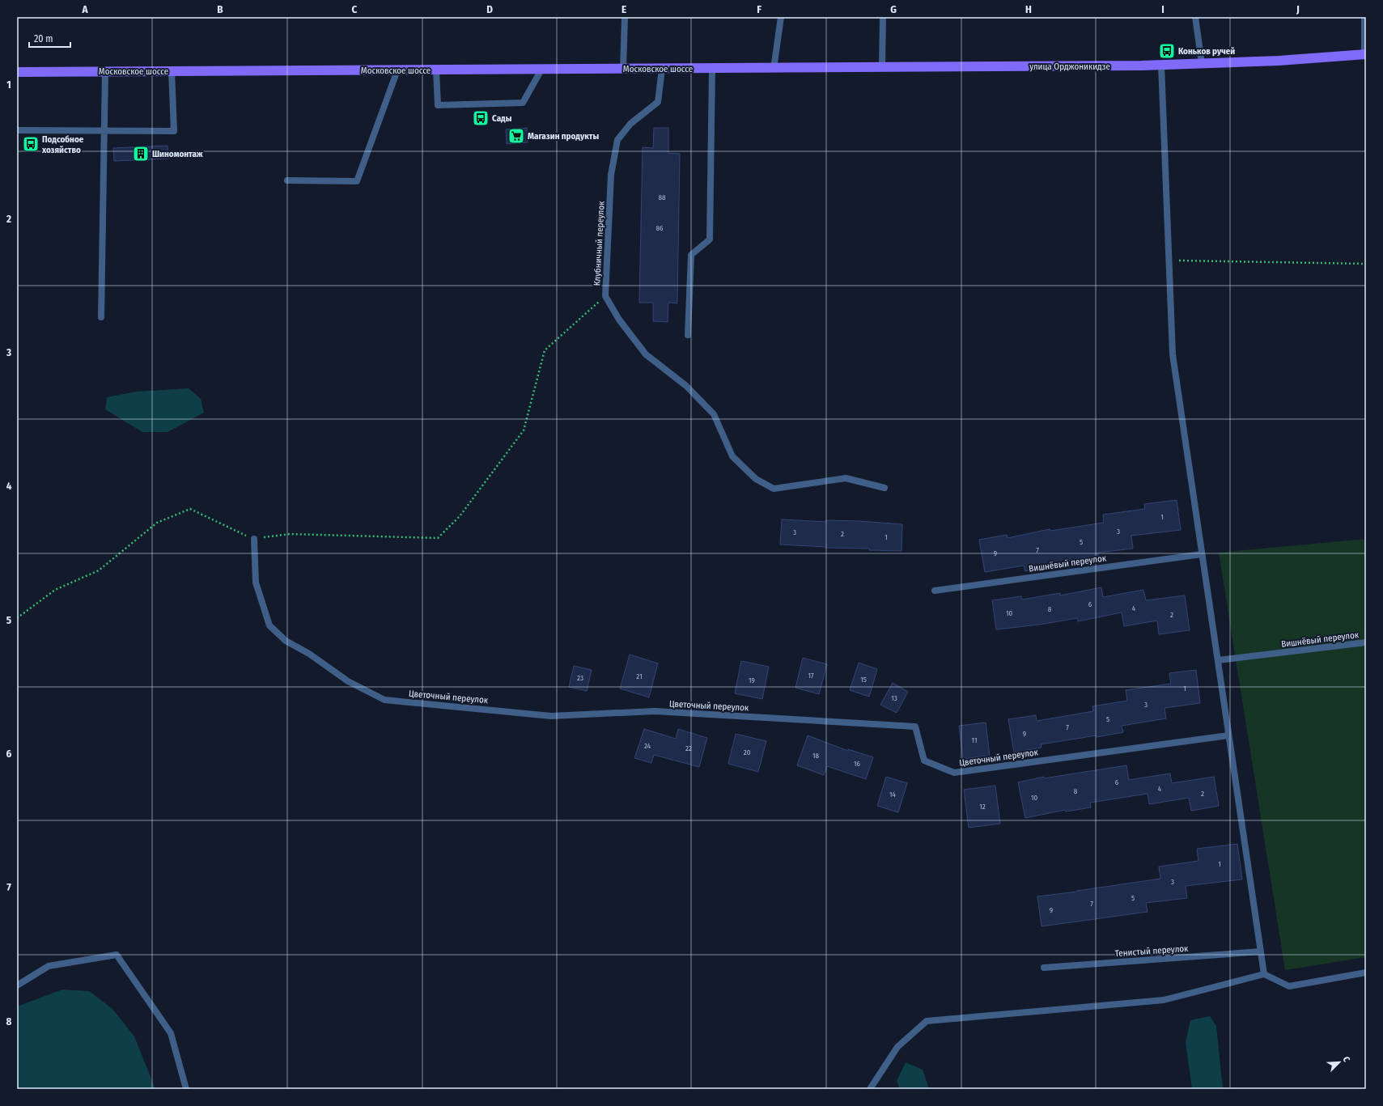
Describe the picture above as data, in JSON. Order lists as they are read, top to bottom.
{
  "streets": {
    "main road": ["улица Орджоникидзе", "Московское шоссе"],
    "street": [
      "Клубничный переулок",
      "Вишнёвый переулок",
      "Цветочный переулок",
      "Тенистый переулок"
    ]
  },
  "crossings": [
    ["улица Орджоникидзе", "Московское шоссе"],
    ["Московское шоссе", "Клубничный переулок"]
  ],
  "places": {
    "bus stop": ["Коньков ручей", "Сады", "Подсобное хозяйство"],
    "supermarket": ["Магазин продукты"],
    "building": ["Шиномонтаж"]
  },
  "house_numbers": [
    "88",
    "86",
    "1",
    "3",
    "3",
    "2",
    "1",
    "5",
    "7",
    "9",
    "6",
    "4",
    "8",
    "10",
    "2",
    "17",
    "21",
    "23",
    "15",
    "19",
    "1",
    "13",
    "3",
    "5",
    "7",
    "9",
    "11",
    "24",
    "22",
    "20",
    "18",
    "16",
    "6",
    "4",
    "8",
    "2",
    "14",
    "10",
    "12",
    "1",
    "3",
    "5",
    "7",
    "9"
  ],
  "scale_bar": "20 m",
  "north": "top right",
  "grid": {
    "columns": [
      "A",
      "B",
      "C",
      "D",
      "E",
      "F",
      "G",
      "H",
      "I",
      "J"
    ],
    "rows": [
      "1",
      "2",
      "3",
      "4",
      "5",
      "6",
      "7",
      "8"
    ]
  }
}
